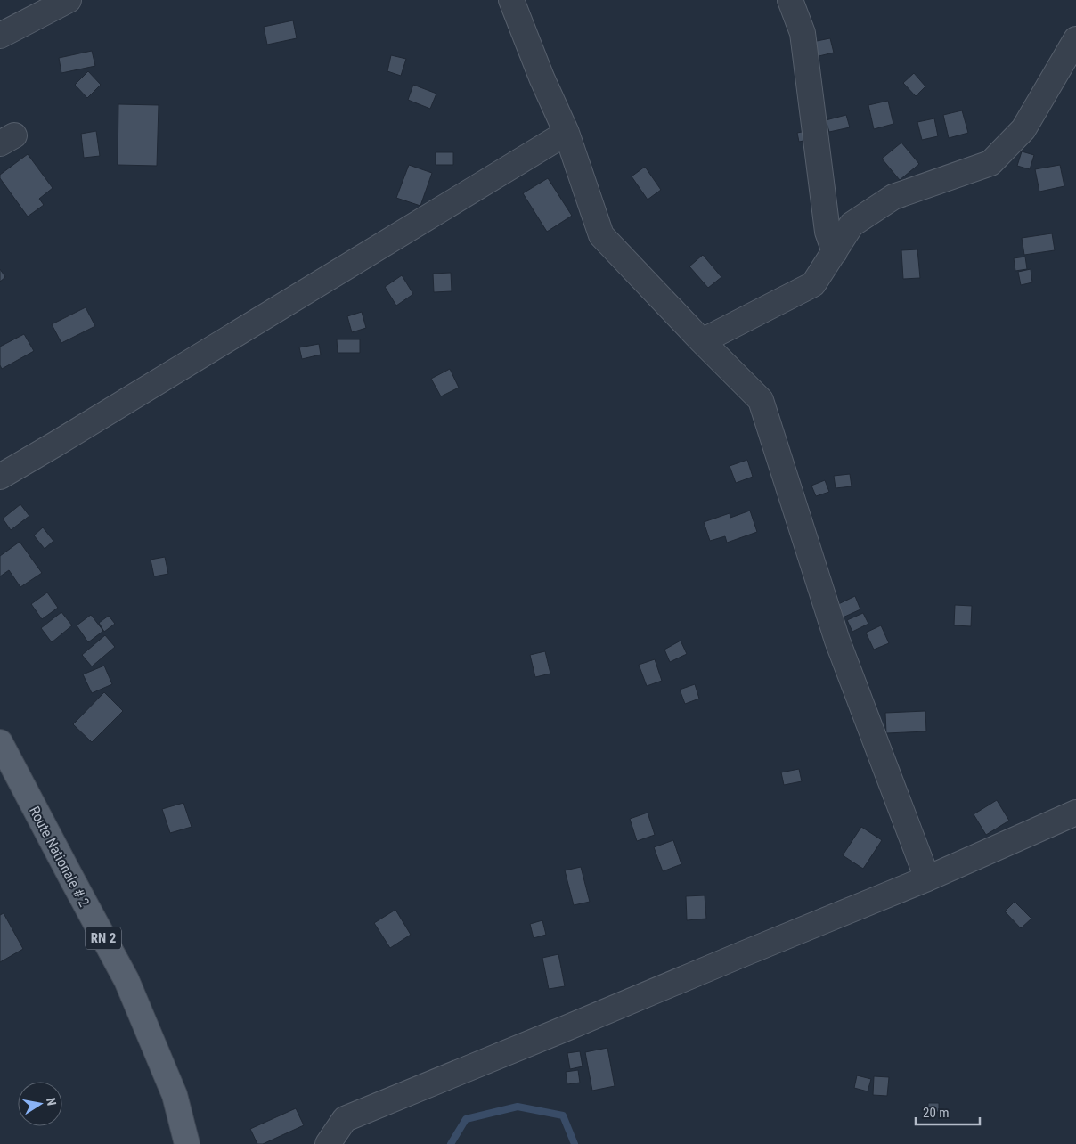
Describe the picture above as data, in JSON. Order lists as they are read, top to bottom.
{
  "streets": {
    "main road": ["Route Nationale # 2", "RN 2"]
  },
  "scale_bar": "20 m",
  "north": "right"
}
